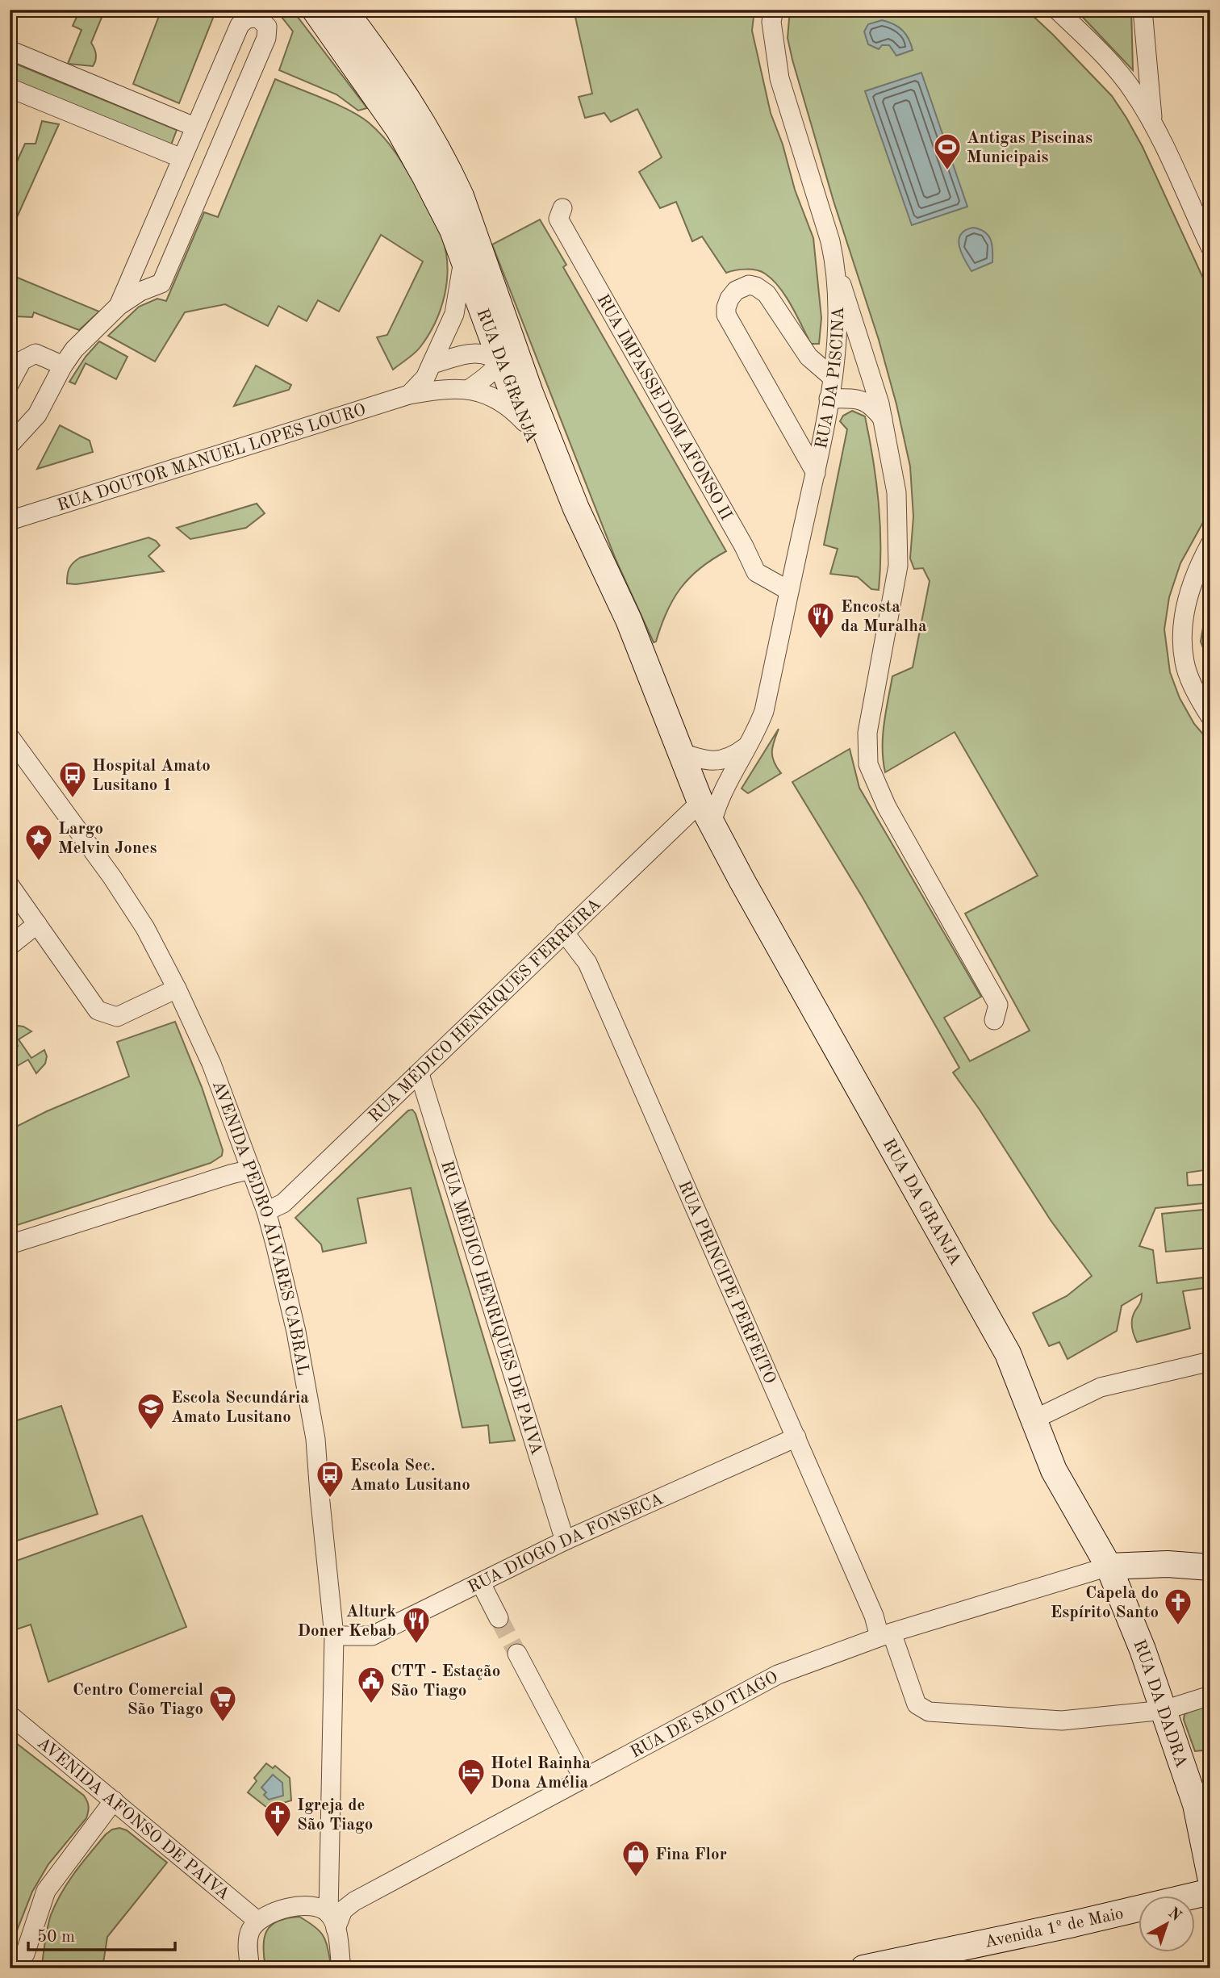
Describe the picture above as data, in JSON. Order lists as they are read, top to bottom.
{
  "streets": {
    "main road": ["RUA DA GRANJA", "RUA DA DADRA", "Avenida 1º de Maio"],
    "street": [
      "RUA DA PISCINA",
      "RUA IMPASSE DOM AFONSO II",
      "RUA DOUTOR MANUEL LOPES LOURO",
      "RUA MÉDICO HENRIQUES FERREIRA",
      "AVENIDA PEDRO ÁLVARES CABRAL",
      "RUA PRINCIPE PERFEITO",
      "RUA MÉDICO HENRIQUES DE PAIVA",
      "RUA DIOGO DA FONSECA",
      "RUA DE SÃO TIAGO",
      "AVENIDA AFONSO DE PAIVA"
    ]
  },
  "crossings": [
    ["RUA DA GRANJA", "RUA DA PISCINA"],
    ["RUA DA GRANJA", "RUA DOUTOR MANUEL LOPES LOURO"],
    ["RUA DA GRANJA", "RUA MÉDICO HENRIQUES FERREIRA"],
    ["RUA DA GRANJA", "RUA DA DADRA"],
    ["RUA DA GRANJA", "RUA DE SÃO TIAGO"],
    ["RUA DA PISCINA", "RUA IMPASSE DOM AFONSO II"],
    ["RUA DA PISCINA", "RUA MÉDICO HENRIQUES FERREIRA"],
    ["RUA MÉDICO HENRIQUES FERREIRA", "AVENIDA PEDRO ÁLVARES CABRAL"],
    ["RUA MÉDICO HENRIQUES FERREIRA", "RUA PRINCIPE PERFEITO"],
    ["RUA MÉDICO HENRIQUES FERREIRA", "RUA MÉDICO HENRIQUES DE PAIVA"],
    ["AVENIDA PEDRO ÁLVARES CABRAL", "RUA DIOGO DA FONSECA"],
    ["AVENIDA PEDRO ÁLVARES CABRAL", "RUA DE SÃO TIAGO"],
    ["RUA PRINCIPE PERFEITO", "RUA DIOGO DA FONSECA"],
    ["RUA PRINCIPE PERFEITO", "RUA DA DADRA"],
    ["RUA PRINCIPE PERFEITO", "RUA DE SÃO TIAGO"],
    ["RUA MÉDICO HENRIQUES DE PAIVA", "RUA DIOGO DA FONSECA"],
    ["RUA DA DADRA", "RUA DE SÃO TIAGO"]
  ],
  "places": {
    "sports": ["Antigas Piscinas Municipais"],
    "restaurant": ["Encosta da Muralha", "Alturk Doner Kebab"],
    "bus stop": ["Hospital Amato Lusitano 1", "Escola Sec. Amato Lusitano"],
    "place": ["Largo Melvin Jones"],
    "school or university": ["Escola Secundária Amato Lusitano"],
    "church": ["Capela do Espírito Santo", "Igreja de São Tiago"],
    "public building": ["CTT - Estação São Tiago"],
    "supermarket": ["Centro Comercial São Tiago"],
    "hotel": ["Hotel Rainha Dona Amélia"],
    "shop": ["Fina Flor"]
  },
  "scale_bar": "50 m",
  "north": "top right"
}
